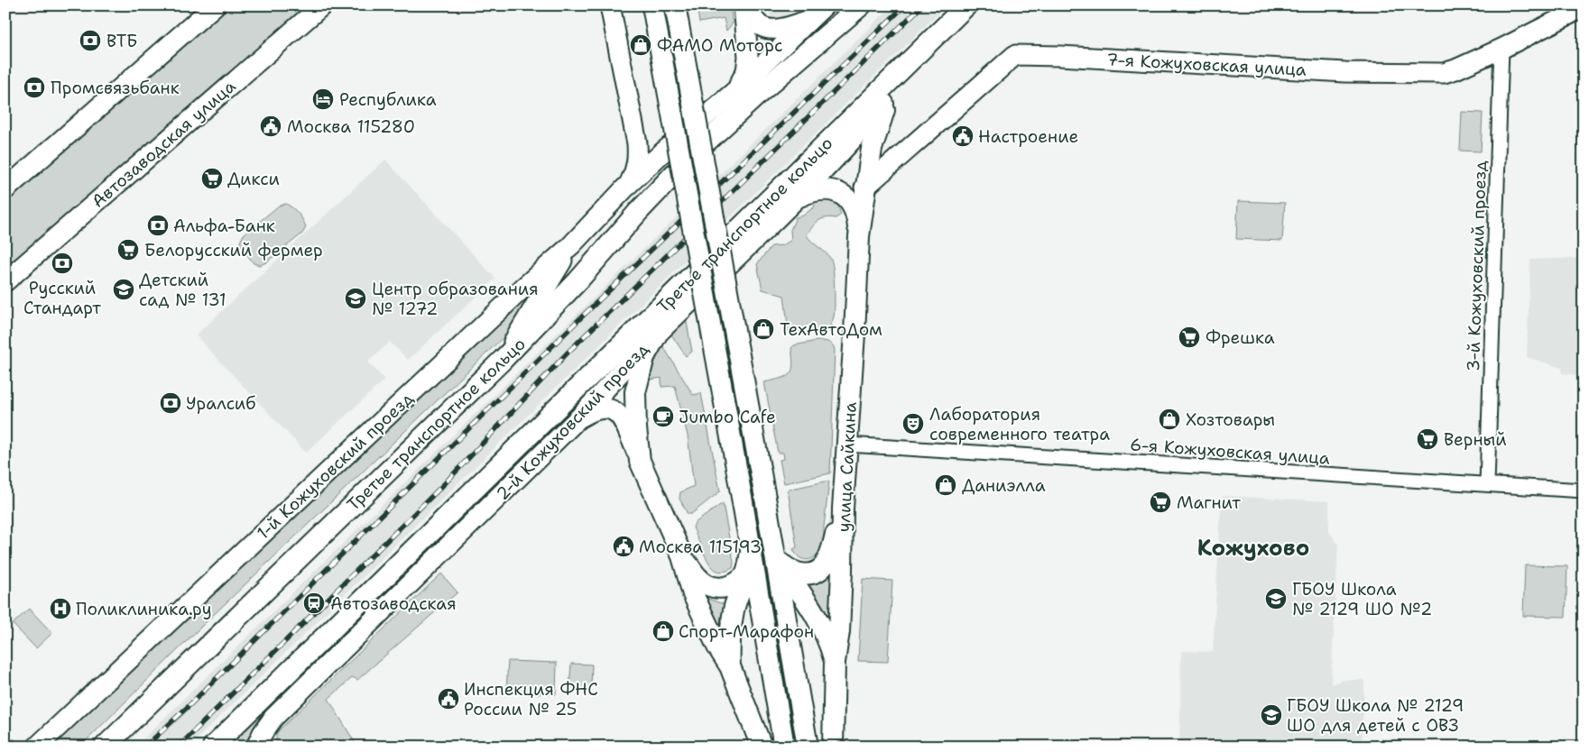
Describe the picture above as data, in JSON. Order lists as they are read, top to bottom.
{
  "streets": {
    "main road": ["Третье транспортное кольцо", "2-й Кожуховский проезд", "улица Сайкина"],
    "street": [
      "7-я Кожуховская улица",
      "Автозаводская улица",
      "3-й Кожуховский проезд",
      "6-я Кожуховская улица",
      "1-й Кожуховский проезд"
    ]
  },
  "crossings": [
    ["7-я Кожуховская улица", "3-й Кожуховский проезд"],
    ["7-я Кожуховская улица", "улица Сайкина"],
    ["3-й Кожуховский проезд", "6-я Кожуховская улица"],
    ["2-й Кожуховский проезд", "улица Сайкина"],
    ["6-я Кожуховская улица", "улица Сайкина"]
  ],
  "districts": ["Кожухово"],
  "places": {
    "bank": [
      "ВТБ",
      "Промсвязьбанк",
      "Альфа-Банк",
      "Русский Стандарт",
      "Уралсиб"
    ],
    "shop": [
      "ФАМО Моторс",
      "ТехАвтоДом",
      "Хозтовары",
      "Даниэлла",
      "Спорт-Марафон"
    ],
    "hotel": ["Республика"],
    "public building": [
      "Москва 115280",
      "Настроение",
      "Москва 115193",
      "Инспекция ФНС России № 25"
    ],
    "supermarket": [
      "Дикси",
      "Белорусский фермер",
      "Фрешка",
      "Верный",
      "Магнит"
    ],
    "school or university": [
      "Детский сад № 131",
      "Центр образования № 1272",
      "ГБОУ Школа № 2129 ШО №2",
      "ГБОУ Школа № 2129 ШО для детей с ОВЗ"
    ],
    "cafe": ["Jumbo Cafe"],
    "theatre": ["Лаборатория современного театра"],
    "station": ["Автозаводская"],
    "hospital": ["Поликлиника.ру"]
  }
}
